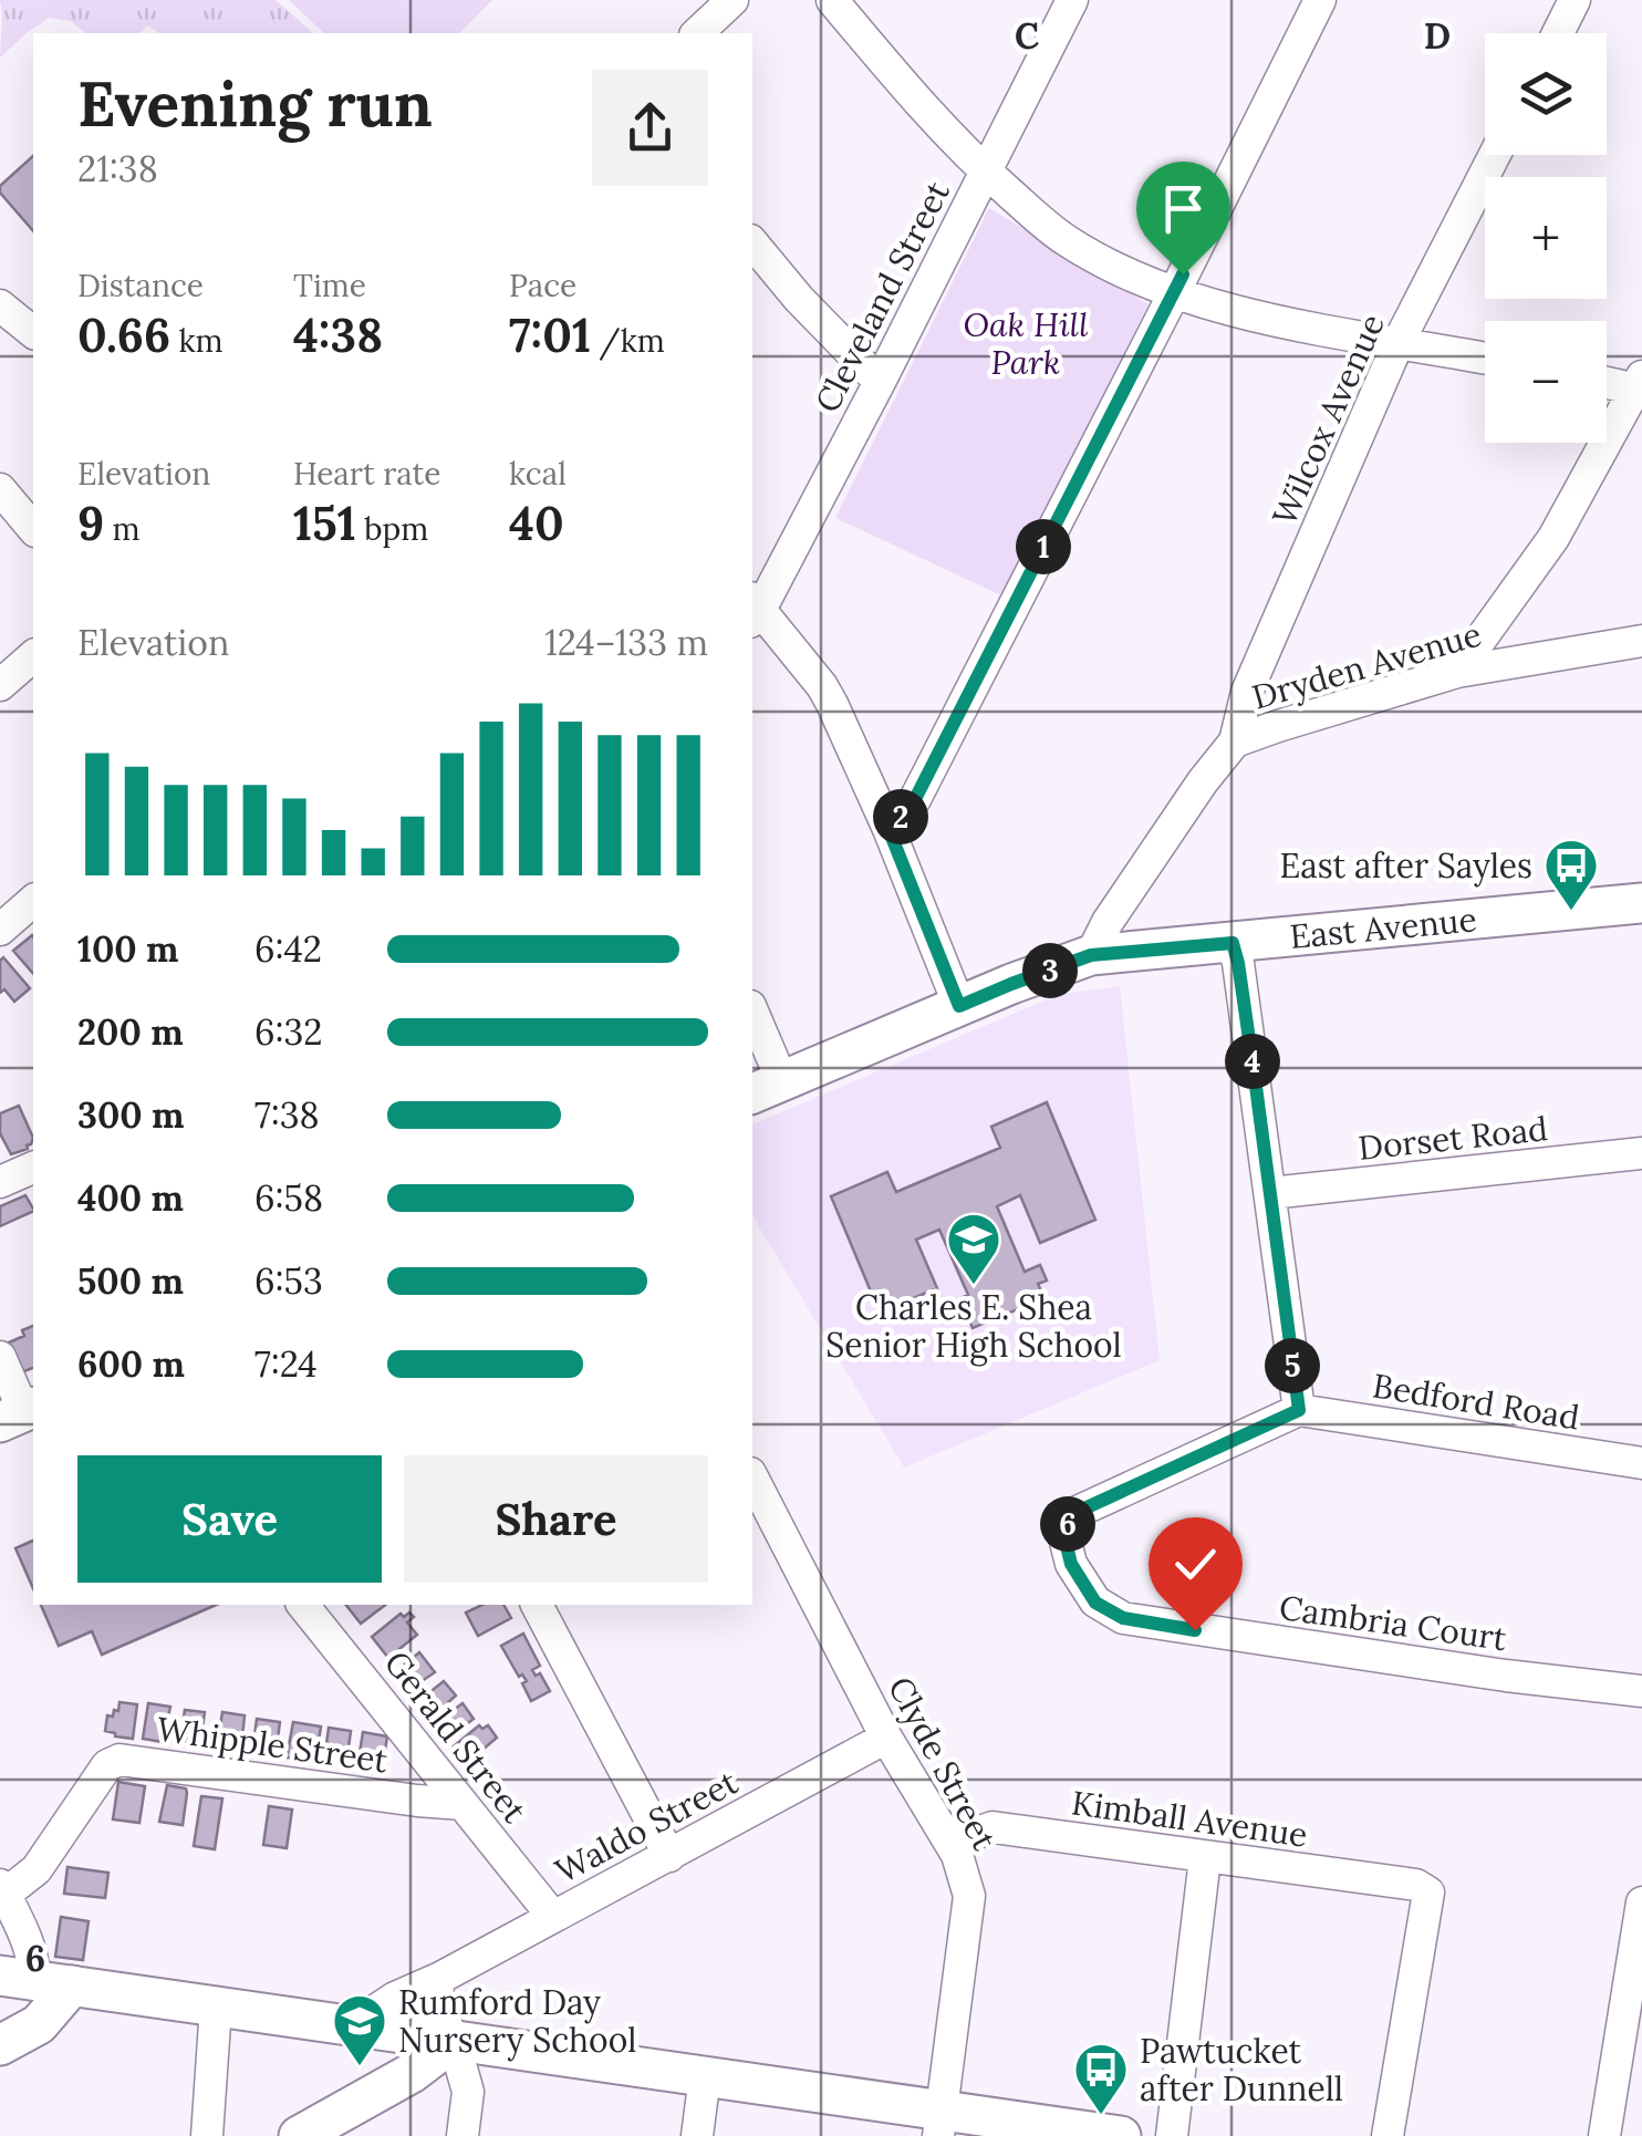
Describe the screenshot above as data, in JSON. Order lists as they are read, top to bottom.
{
  "streets": {
    "main road": ["East Avenue"],
    "street": [
      "Cleveland Street",
      "Wilcox Avenue",
      "Dryden Avenue",
      "Dorset Road",
      "Bedford Road",
      "Cambria Court",
      "Gerald Street",
      "Whipple Street",
      "Clyde Street",
      "Kimball Avenue",
      "Waldo Street"
    ]
  },
  "crossings": [
    ["Wilcox Avenue", "Dryden Avenue"],
    ["Dryden Avenue", "East Avenue"],
    ["Bedford Road", "Cambria Court"],
    ["Gerald Street", "Whipple Street"],
    ["Gerald Street", "Waldo Street"],
    ["Clyde Street", "Kimball Avenue"],
    ["Clyde Street", "Waldo Street"]
  ],
  "parks": ["Oak Hill Park"],
  "places": {
    "bus stop": ["East after Sayles", "Pawtucket after Dunnell"],
    "school or university": ["Charles E. Shea Senior High School", "Rumford Day Nursery School"]
  },
  "page": {
    "map_buttons": ["+", "−"],
    "heading": ["Evening run", "21:38"],
    "stats": [
      ["Distance", "0.66 km"],
      ["Time", "4:38"],
      ["Pace", "7:01 /km"],
      ["Elevation", "9 m"],
      ["Heart rate", "151 bpm"],
      ["kcal", "40"]
    ],
    "pins": [
      "1",
      "2",
      "3",
      "4",
      "5",
      "6"
    ],
    "chart": ["Elevation", "124–133 m"],
    "list": [
      {
        "name": "100 m",
        "note": "6:42"
      },
      {
        "name": "200 m",
        "note": "6:32"
      },
      {
        "name": "300 m",
        "note": "7:38"
      },
      {
        "name": "400 m",
        "note": "6:58"
      },
      {
        "name": "500 m",
        "note": "6:53"
      },
      {
        "name": "600 m",
        "note": "7:24"
      }
    ],
    "buttons": ["Save", "Share"]
  },
  "grid": {
    "columns": ["C", "D"],
    "rows": ["6"]
  }
}
